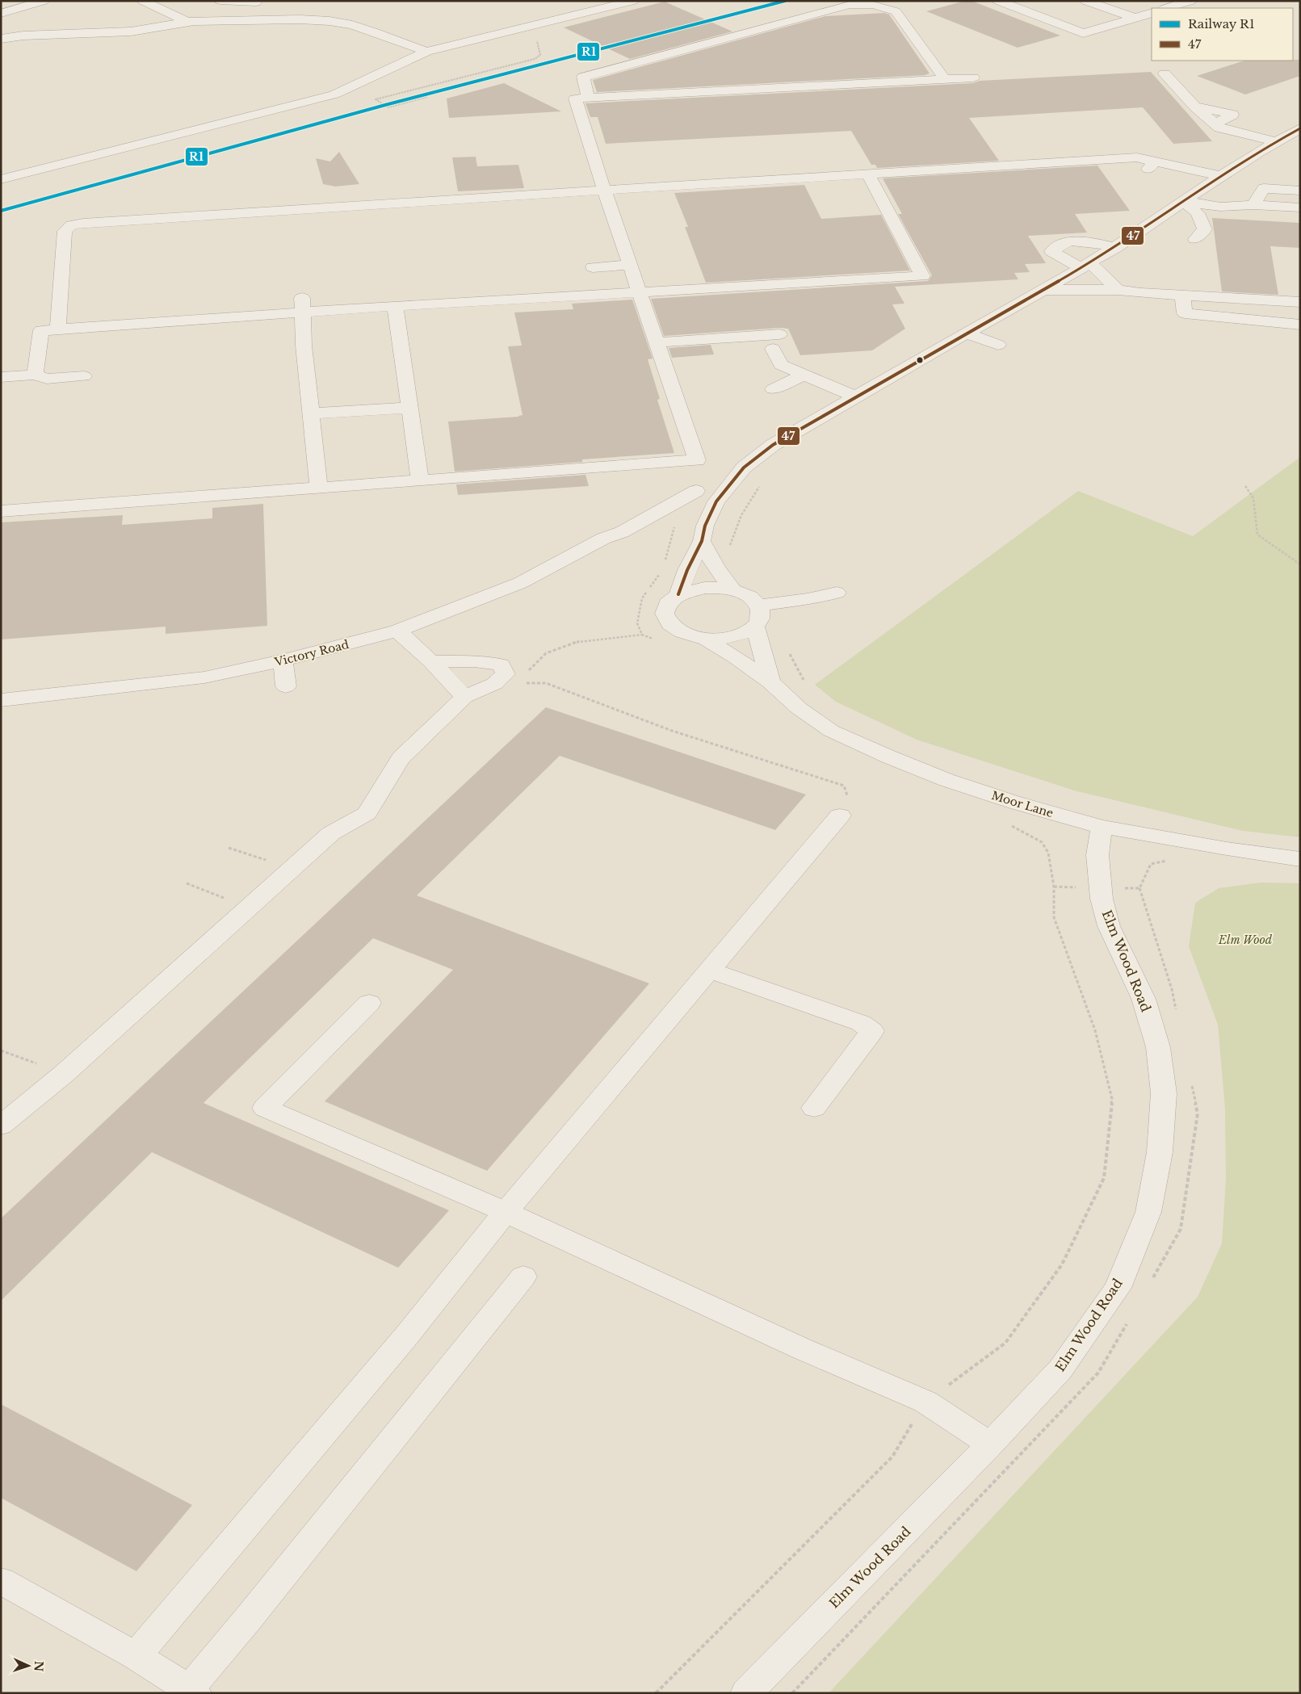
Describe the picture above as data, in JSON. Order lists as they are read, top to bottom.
{
  "streets": {
    "street": ["Victory Road", "Moor Lane", "Elm Wood Road"]
  },
  "crossings": [
    ["Moor Lane", "Elm Wood Road"]
  ],
  "parks": ["Elm Wood"],
  "lines": ["rail line R1", "transit line 47"],
  "legend": ["Railway R1", "47"],
  "north": "right"
}
